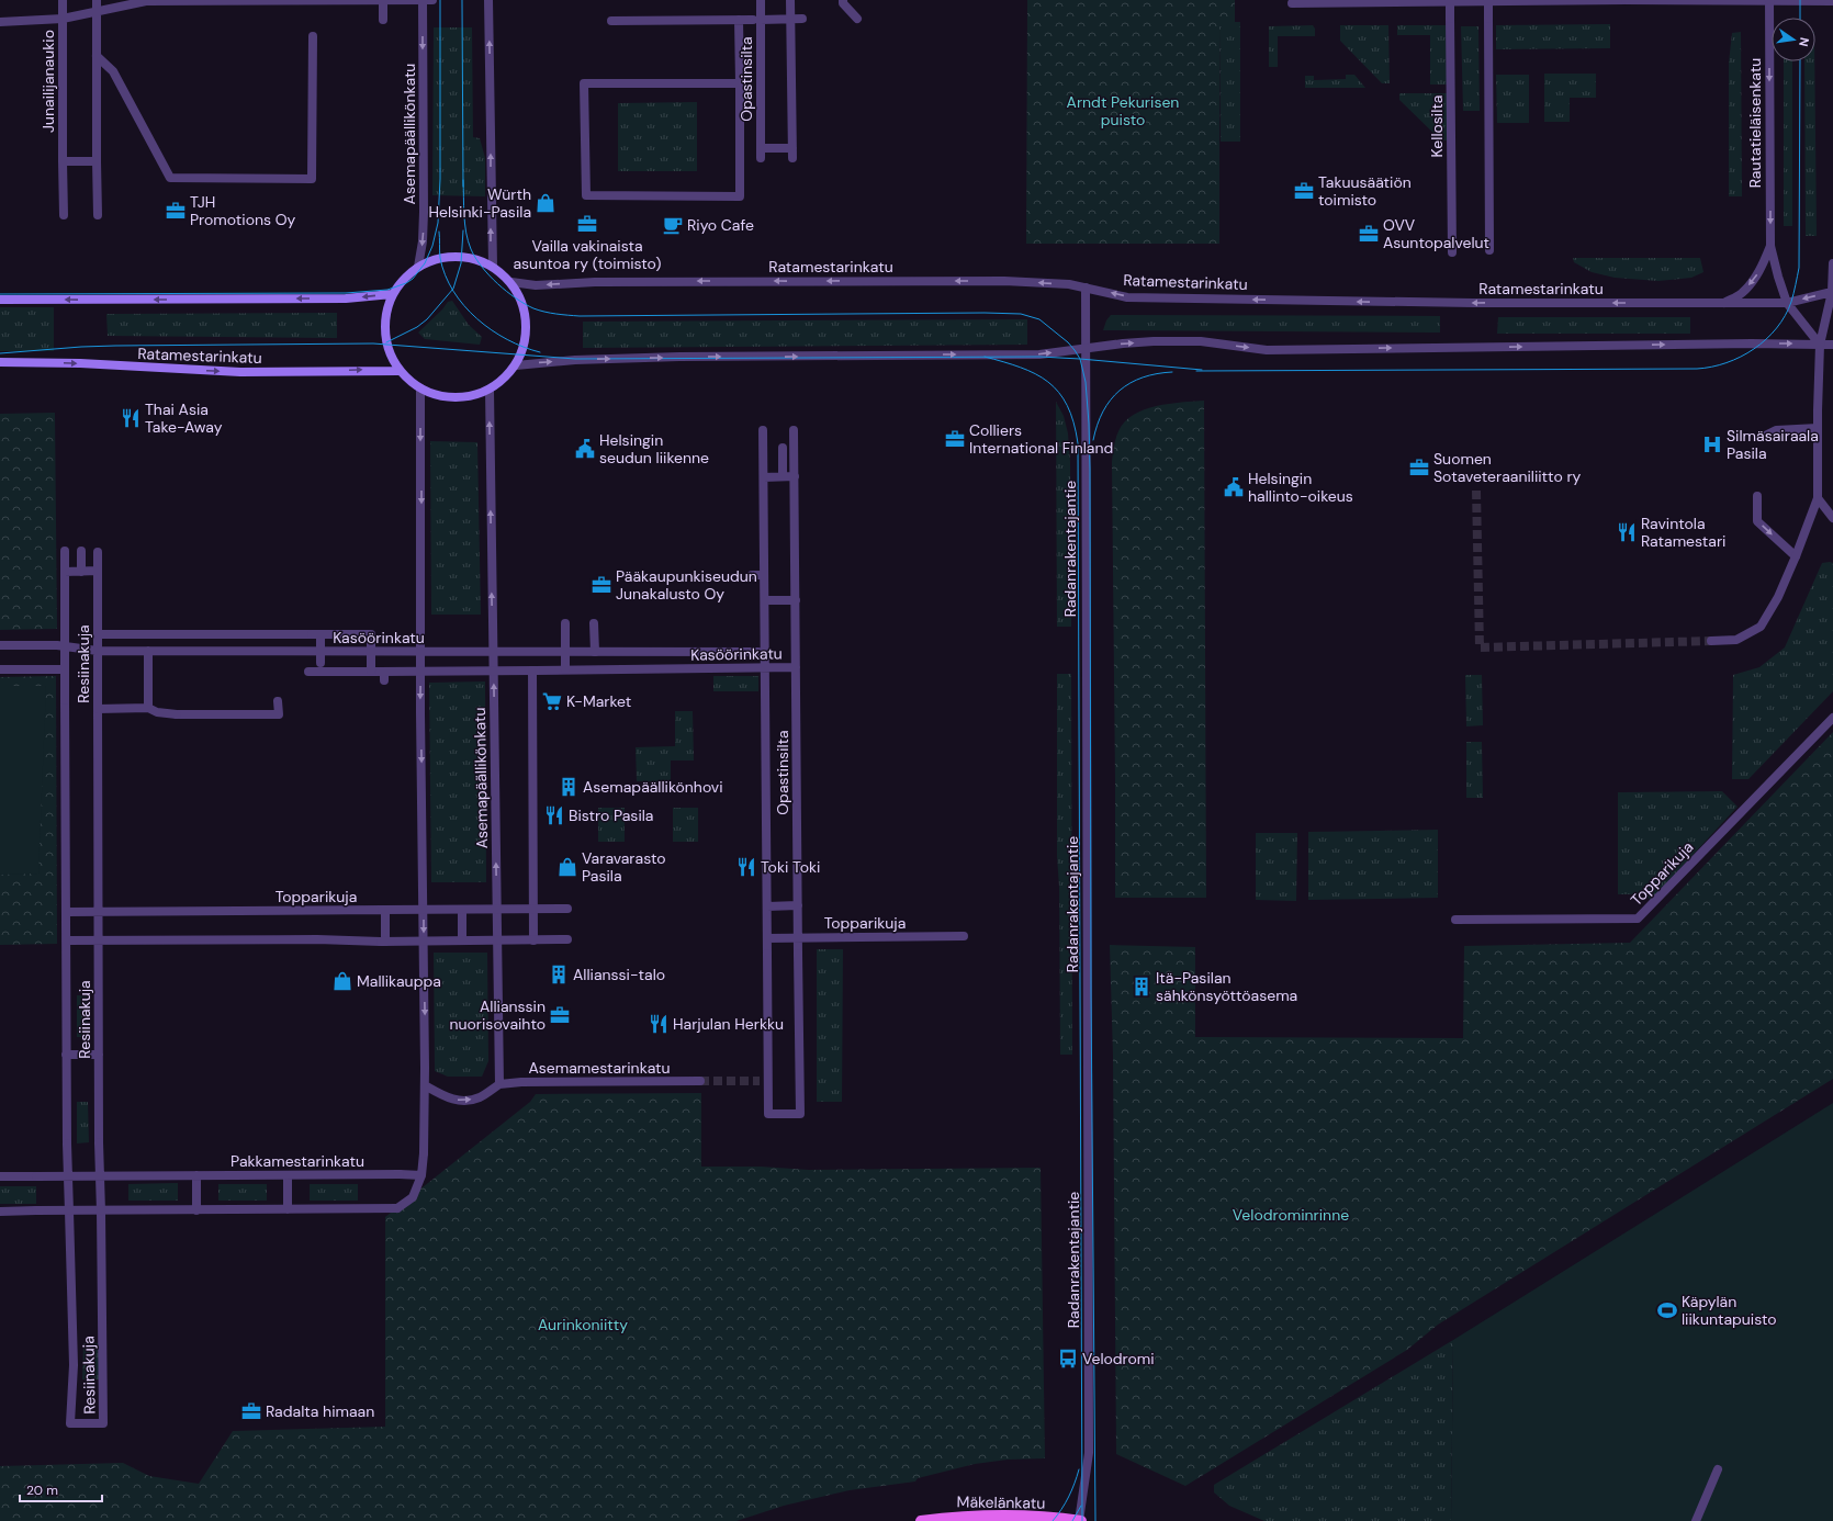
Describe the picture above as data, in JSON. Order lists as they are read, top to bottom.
{
  "streets": {
    "main road": ["Ratamestarinkatu", "Mäkelänkatu"],
    "street": [
      "Opastinsilta",
      "Junailijanaukio",
      "Rautatieläisenkatu",
      "Kellosilta",
      "Asemapäällikönkatu",
      "Radanrakentajantie",
      "Kasöörinkatu",
      "Resiinakuja",
      "Topparikuja",
      "Asemamestarinkatu",
      "Pakkamestarinkatu"
    ]
  },
  "crossings": [
    ["Opastinsilta", "Kasöörinkatu"],
    ["Opastinsilta", "Topparikuja"],
    ["Rautatieläisenkatu", "Ratamestarinkatu"],
    ["Asemapäällikönkatu", "Ratamestarinkatu"],
    ["Asemapäällikönkatu", "Kasöörinkatu"],
    ["Asemapäällikönkatu", "Asemamestarinkatu"],
    ["Ratamestarinkatu", "Radanrakentajantie"],
    ["Radanrakentajantie", "Mäkelänkatu"],
    ["Kasöörinkatu", "Resiinakuja"],
    ["Resiinakuja", "Topparikuja"],
    ["Resiinakuja", "Pakkamestarinkatu"]
  ],
  "parks": ["Arndt Pekurisen puisto", "Velodrominrinne", "Aurinkoniitty"],
  "places": {
    "office": [
      "Takuusäätiön toimisto",
      "TJH Promotions Oy",
      "Vailla vakinaista asuntoa ry (toimisto)",
      "OVV Asuntopalvelut",
      "Colliers International Finland",
      "Suomen Sotaveteraaniliitto ry",
      "Pääkaupunkiseudun Junakalusto Oy",
      "Allianssin nuorisovaihto",
      "Radalta himaan"
    ],
    "shop": ["Würth Helsinki-Pasila", "Varavarasto Pasila", "Mallikauppa"],
    "cafe": ["Riyo Cafe"],
    "restaurant": [
      "Thai Asia Take-Away",
      "Ravintola Ratamestari",
      "Bistro Pasila",
      "Toki Toki",
      "Harjulan Herkku"
    ],
    "hospital": ["Silmäsairaala Pasila"],
    "public building": ["Helsingin seudun liikenne", "Helsingin hallinto-oikeus"],
    "supermarket": ["K-Market"],
    "building": ["Asemapäällikönhovi", "Allianssi-talo", "Itä-Pasilan sähkönsyöttöasema"],
    "sports": ["Käpylän liikuntapuisto"],
    "bus stop": ["Velodromi"]
  },
  "scale_bar": "20 m",
  "north": "right"
}
